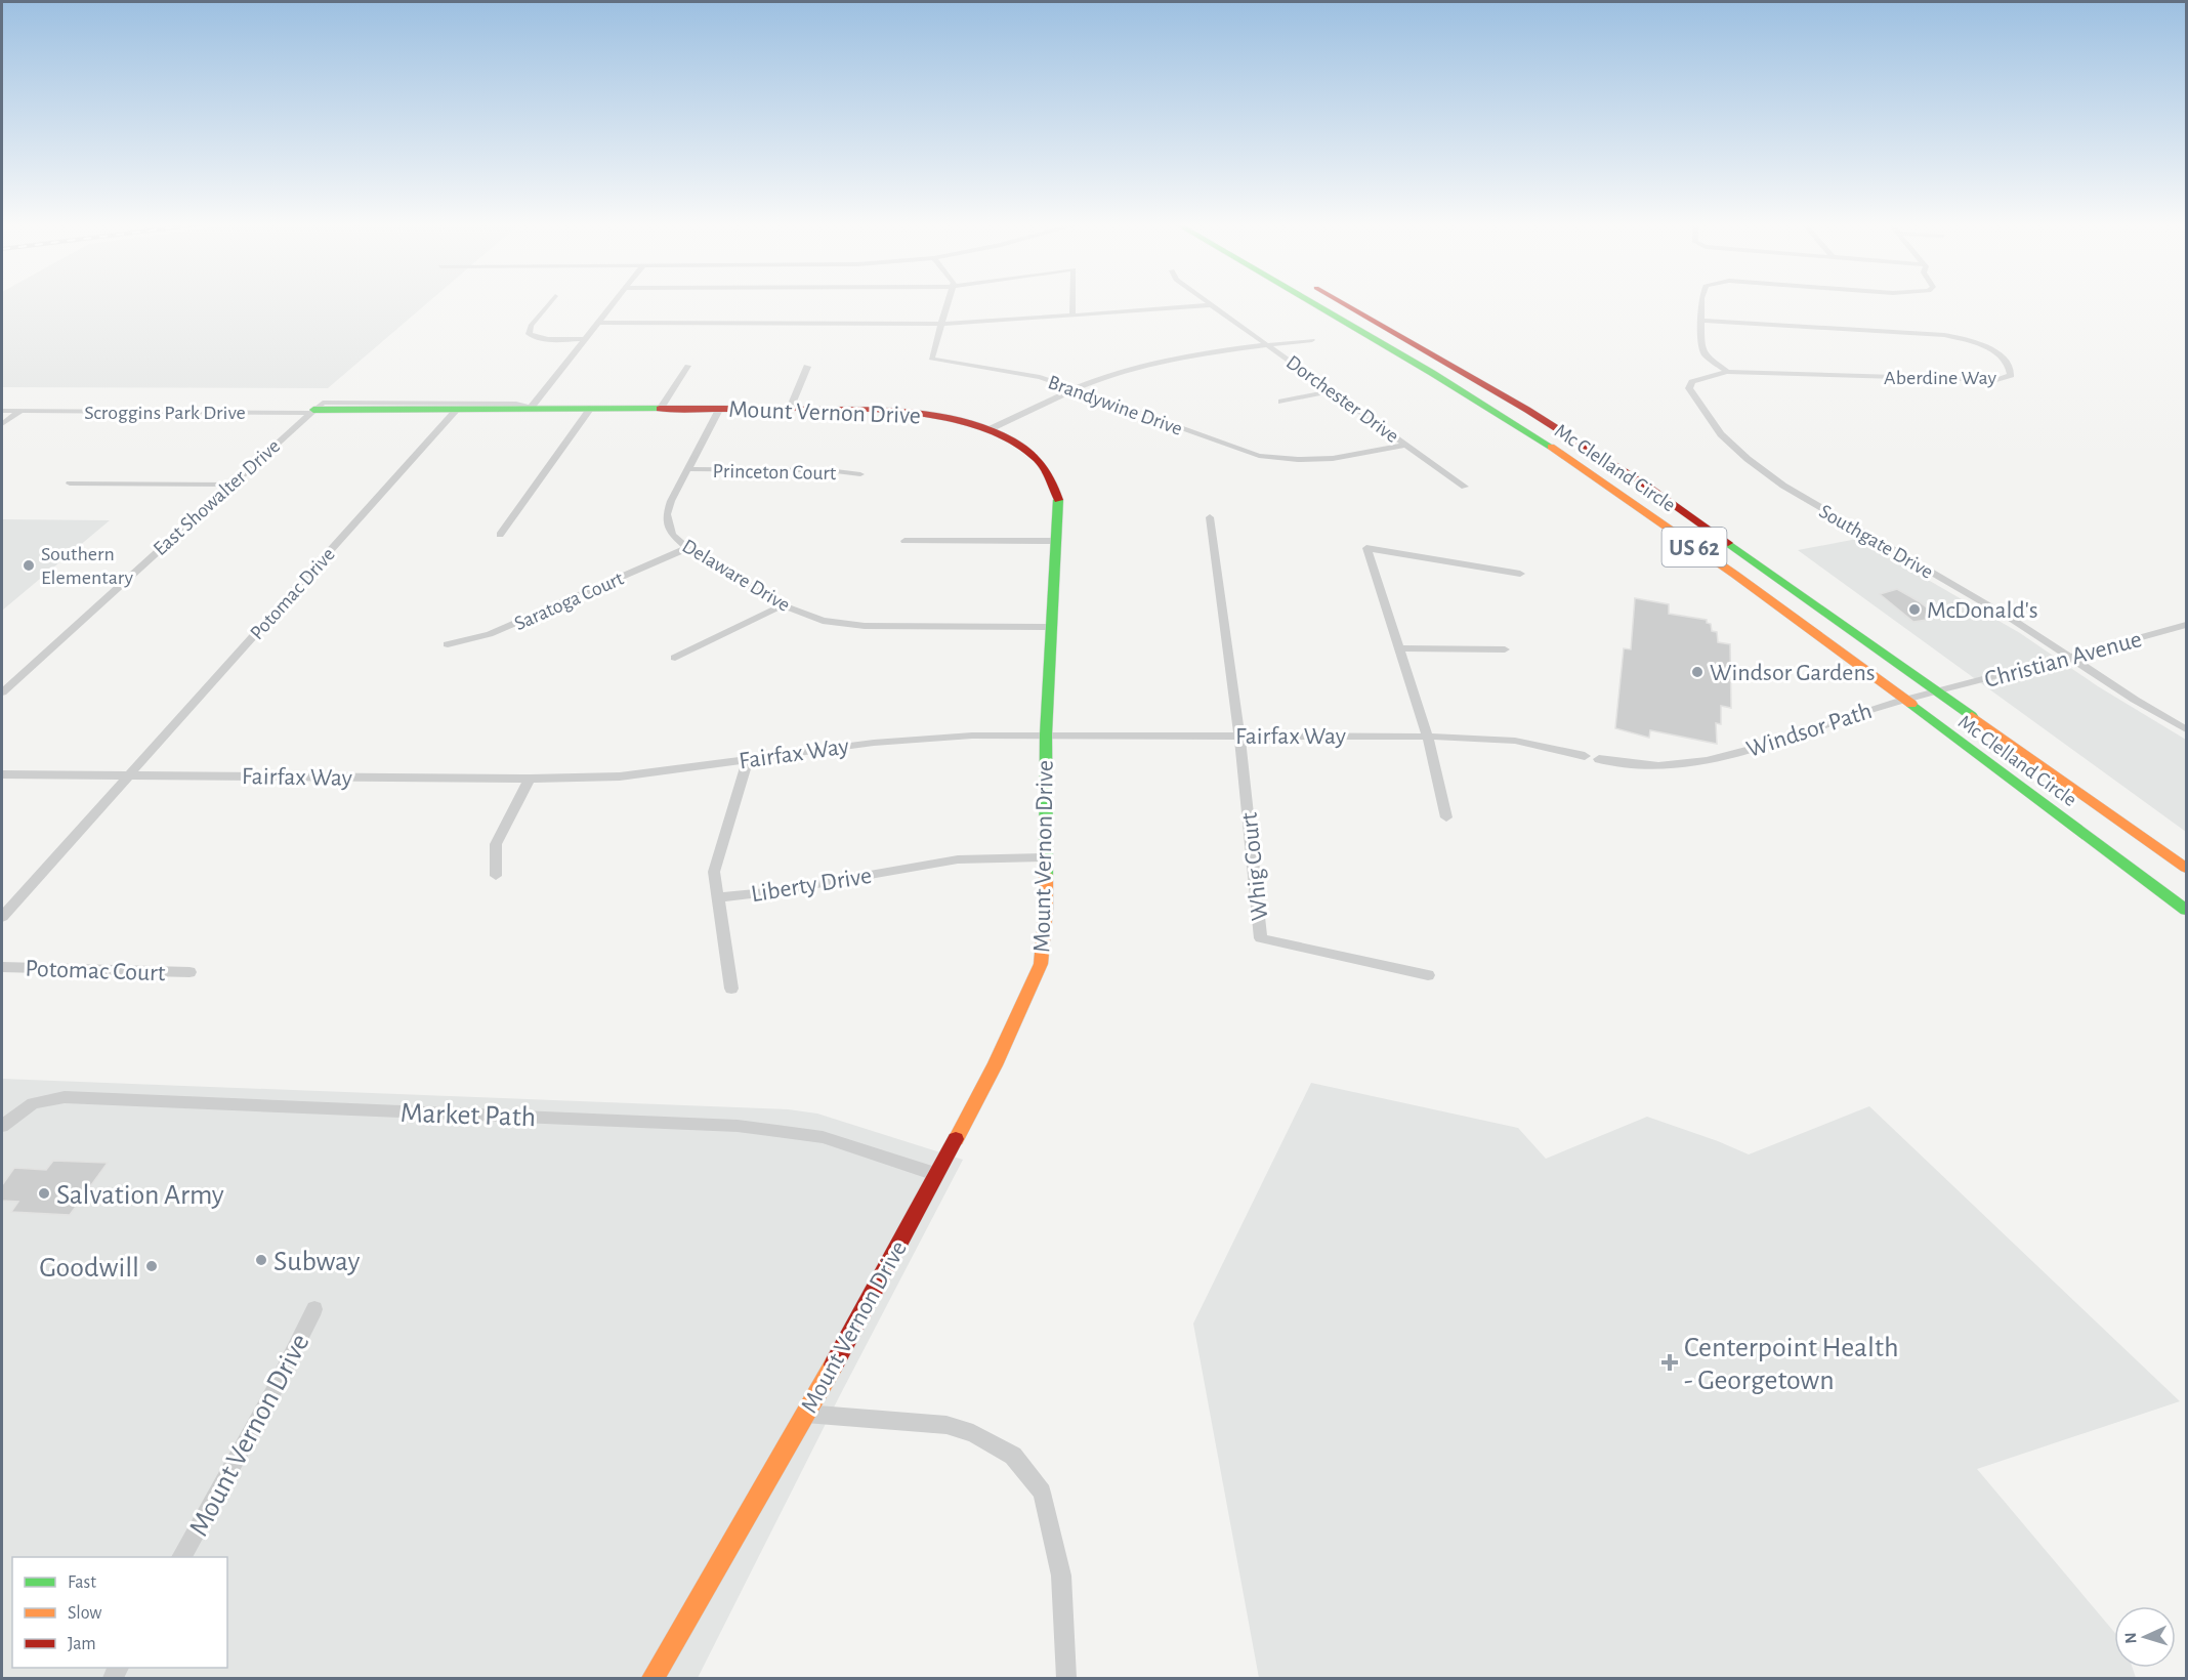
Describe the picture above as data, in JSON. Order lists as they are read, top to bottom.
{
  "streets": {
    "main road": ["Mount Vernon Drive", "Mc Clelland Circle", "US 62"],
    "street": [
      "Aberdine Way",
      "Dorchester Drive",
      "Brandywine Drive",
      "Scroggins Park Drive",
      "Princeton Court",
      "East Showalter Drive",
      "Southgate Drive",
      "Delaware Drive",
      "Potomac Drive",
      "Saratoga Court",
      "Christian Avenue",
      "Windsor Path",
      "Fairfax Way",
      "Whig Court",
      "Liberty Drive",
      "Potomac Court",
      "Market Path"
    ]
  },
  "crossings": [
    ["Aberdine Way", "Southgate Drive"],
    ["Dorchester Drive", "Brandywine Drive"],
    ["Scroggins Park Drive", "Mount Vernon Drive"],
    ["Scroggins Park Drive", "East Showalter Drive"],
    ["Mount Vernon Drive", "East Showalter Drive"],
    ["Mount Vernon Drive", "Delaware Drive"],
    ["Mount Vernon Drive", "Potomac Drive"],
    ["Mount Vernon Drive", "Fairfax Way"],
    ["Mount Vernon Drive", "Liberty Drive"],
    ["Mount Vernon Drive", "Market Path"],
    ["Mc Clelland Circle", "Christian Avenue"],
    ["Mc Clelland Circle", "Windsor Path"],
    ["Princeton Court", "Delaware Drive"],
    ["Southgate Drive", "Christian Avenue"],
    ["Delaware Drive", "Saratoga Court"],
    ["Potomac Drive", "Fairfax Way"],
    ["Christian Avenue", "Windsor Path"],
    ["Fairfax Way", "Whig Court"],
    ["Fairfax Way", "Liberty Drive"]
  ],
  "places": {
    "other": [
      "Southern Elementary",
      "McDonald's",
      "Windsor Gardens",
      "Salvation Army",
      "Subway",
      "Goodwill"
    ],
    "health": ["Centerpoint Health - Georgetown"]
  },
  "legend": ["Fast", "Slow", "Jam"],
  "north": "left"
}
